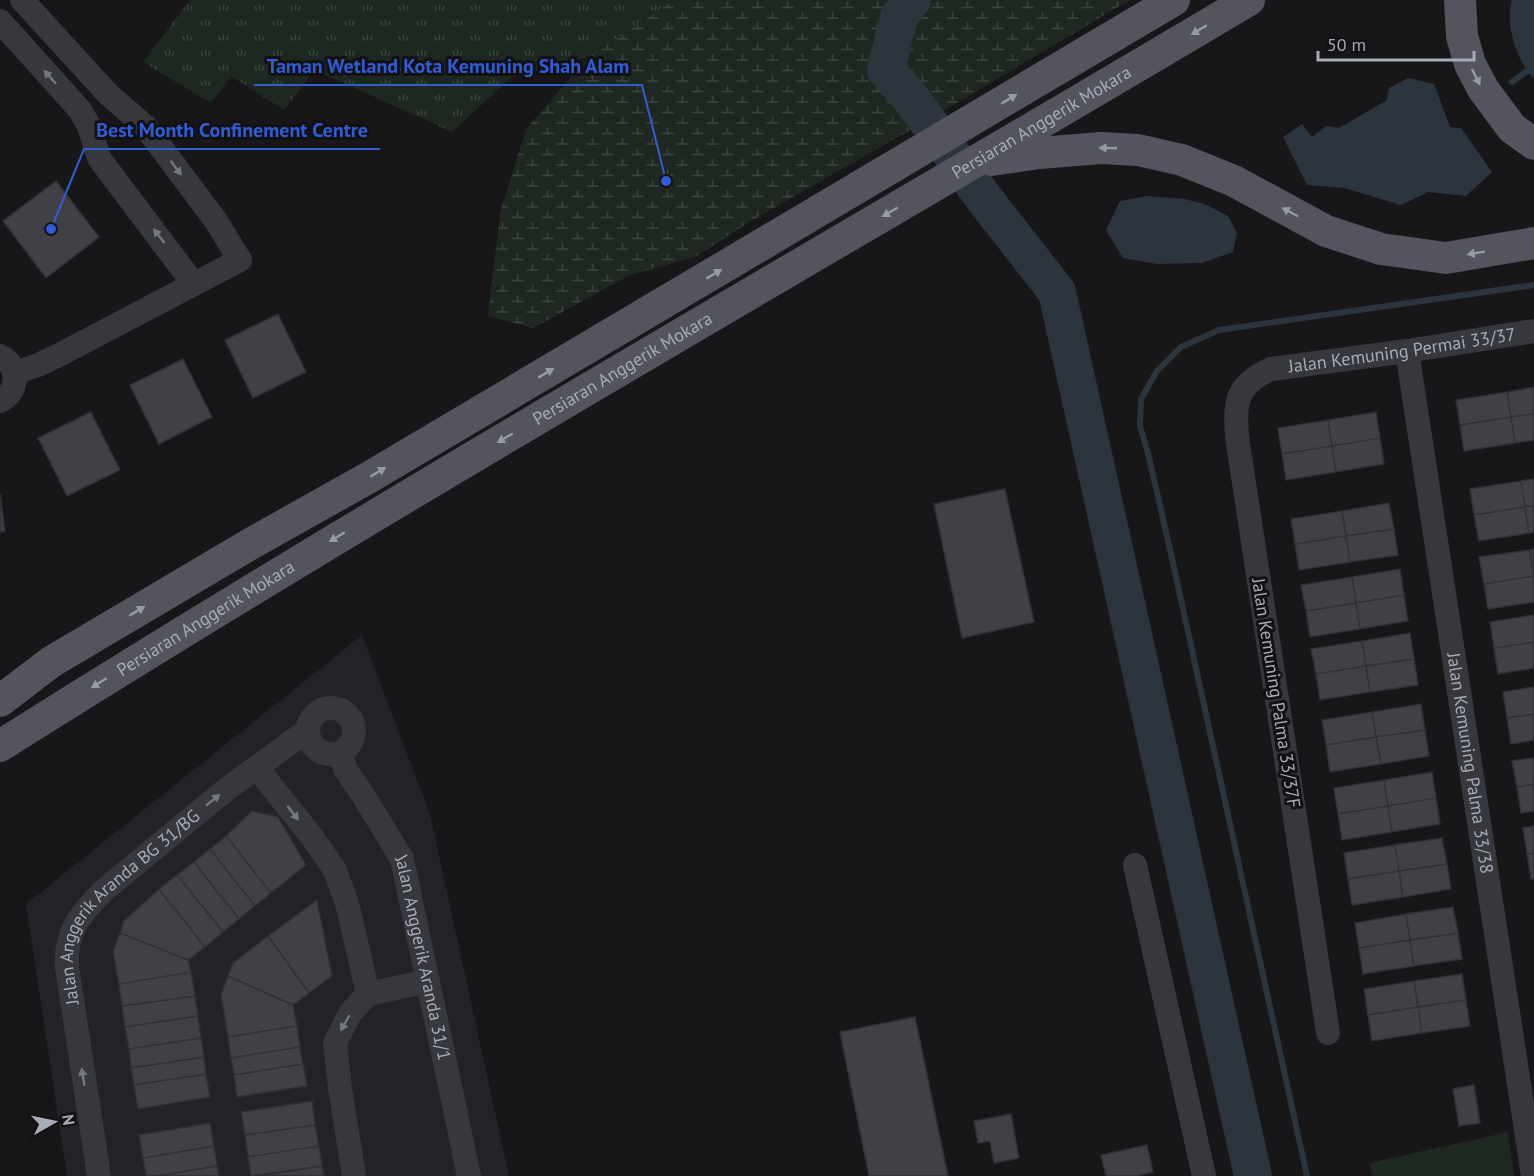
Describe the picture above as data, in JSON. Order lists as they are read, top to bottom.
{
  "streets": {
    "main road": ["Persiaran Anggerik Mokara"],
    "street": [
      "Jalan Kemuning Permai 33/37",
      "Jalan Kemuning Palma 33/37F",
      "Jalan Kemuning Palma 33/38",
      "Jalan Anggerik Aranda BG 31/BG",
      "Jalan Anggerik Aranda 31/1"
    ]
  },
  "crossings": [
    ["Jalan Kemuning Permai 33/37", "Jalan Kemuning Palma 33/37F"],
    ["Jalan Kemuning Permai 33/37", "Jalan Kemuning Palma 33/38"],
    ["Jalan Anggerik Aranda BG 31/BG", "Jalan Anggerik Aranda 31/1"]
  ],
  "one_way": ["Jalan Anggerik Aranda BG 31/BG"],
  "places": ["Taman Wetland Kota Kemuning Shah Alam", "Best Month Confinement Centre"],
  "scale_bar": "50 m",
  "north": "right"
}
